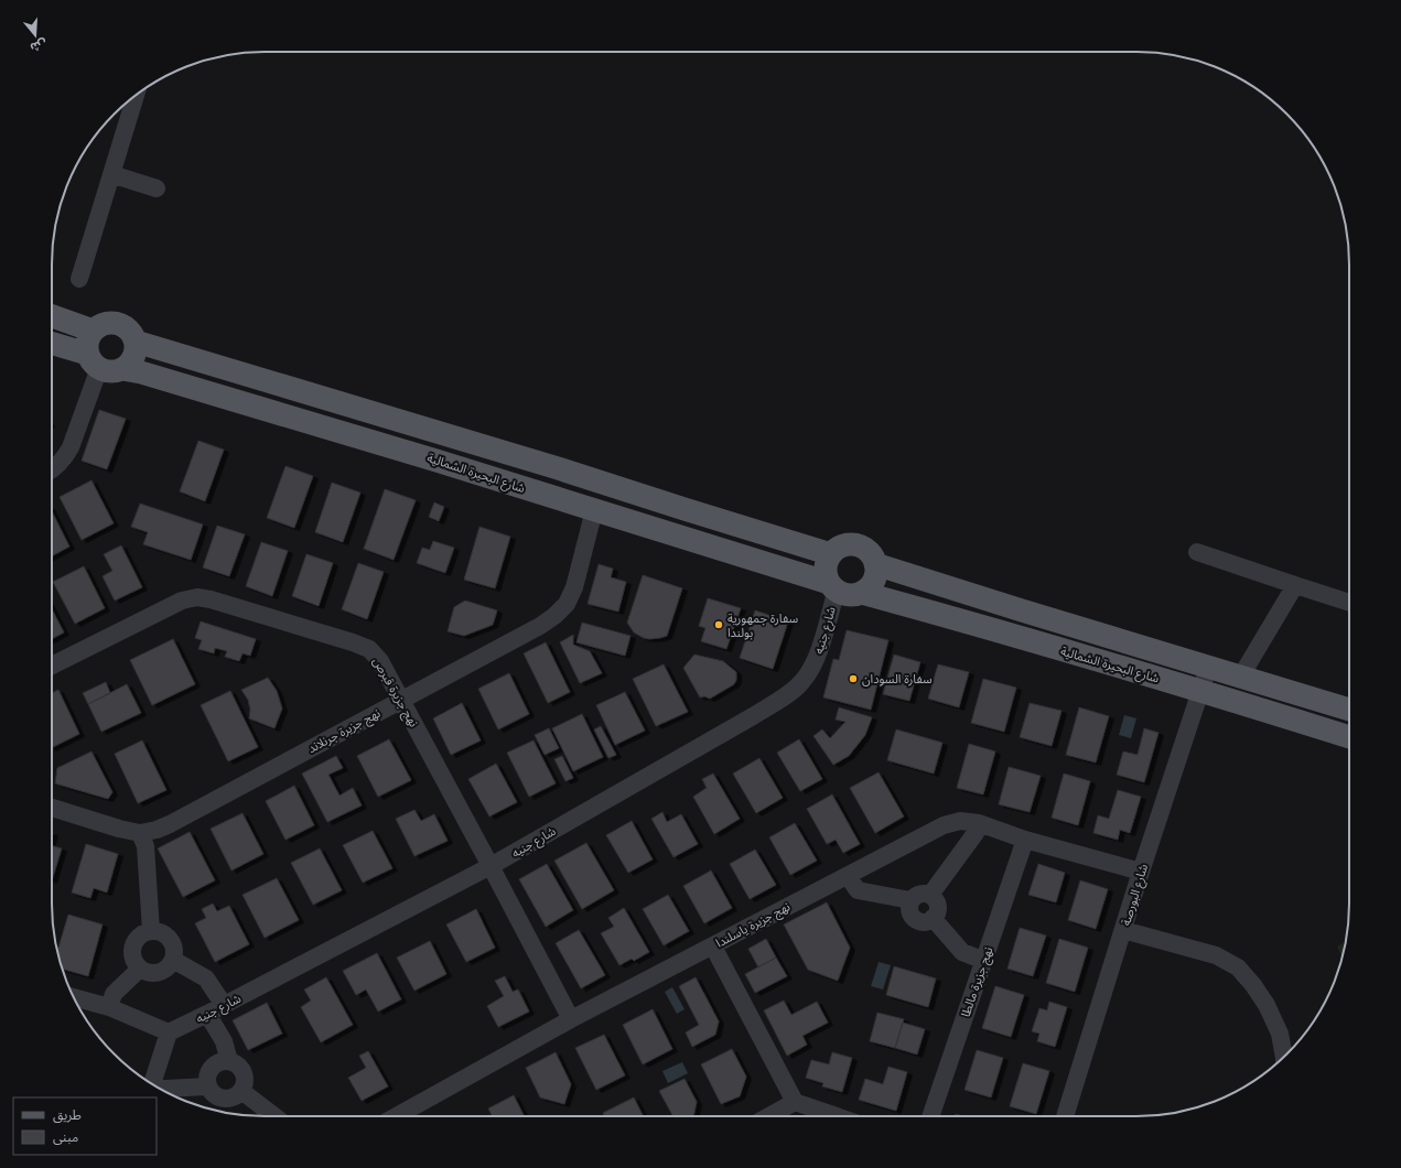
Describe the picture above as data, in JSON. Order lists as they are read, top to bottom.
{
  "streets": {
    "main road": ["شارع البحيرة الشمالية"],
    "street": [
      "شارع جنيه",
      "نهج جزيرة قبرص",
      "نهج جزيرة جرنلاند",
      "شارع البورصة",
      "نهج جزيرة ياسلندا",
      "نهج جزيرة مالطا"
    ]
  },
  "crossings": [
    ["شارع البحيرة الشمالية", "شارع جنيه"],
    ["شارع البحيرة الشمالية", "نهج جزيرة جرنلاند"],
    ["شارع البحيرة الشمالية", "شارع البورصة"],
    ["شارع جنيه", "نهج جزيرة قبرص"],
    ["نهج جزيرة قبرص", "نهج جزيرة جرنلاند"],
    ["نهج جزيرة قبرص", "نهج جزيرة ياسلندا"],
    ["شارع البورصة", "نهج جزيرة ياسلندا"],
    ["نهج جزيرة ياسلندا", "نهج جزيرة مالطا"]
  ],
  "places": ["سفارة جمهورية بولندا", "سفارة السودان"],
  "legend": ["طريق", "مبنى"],
  "north": "bottom"
}
